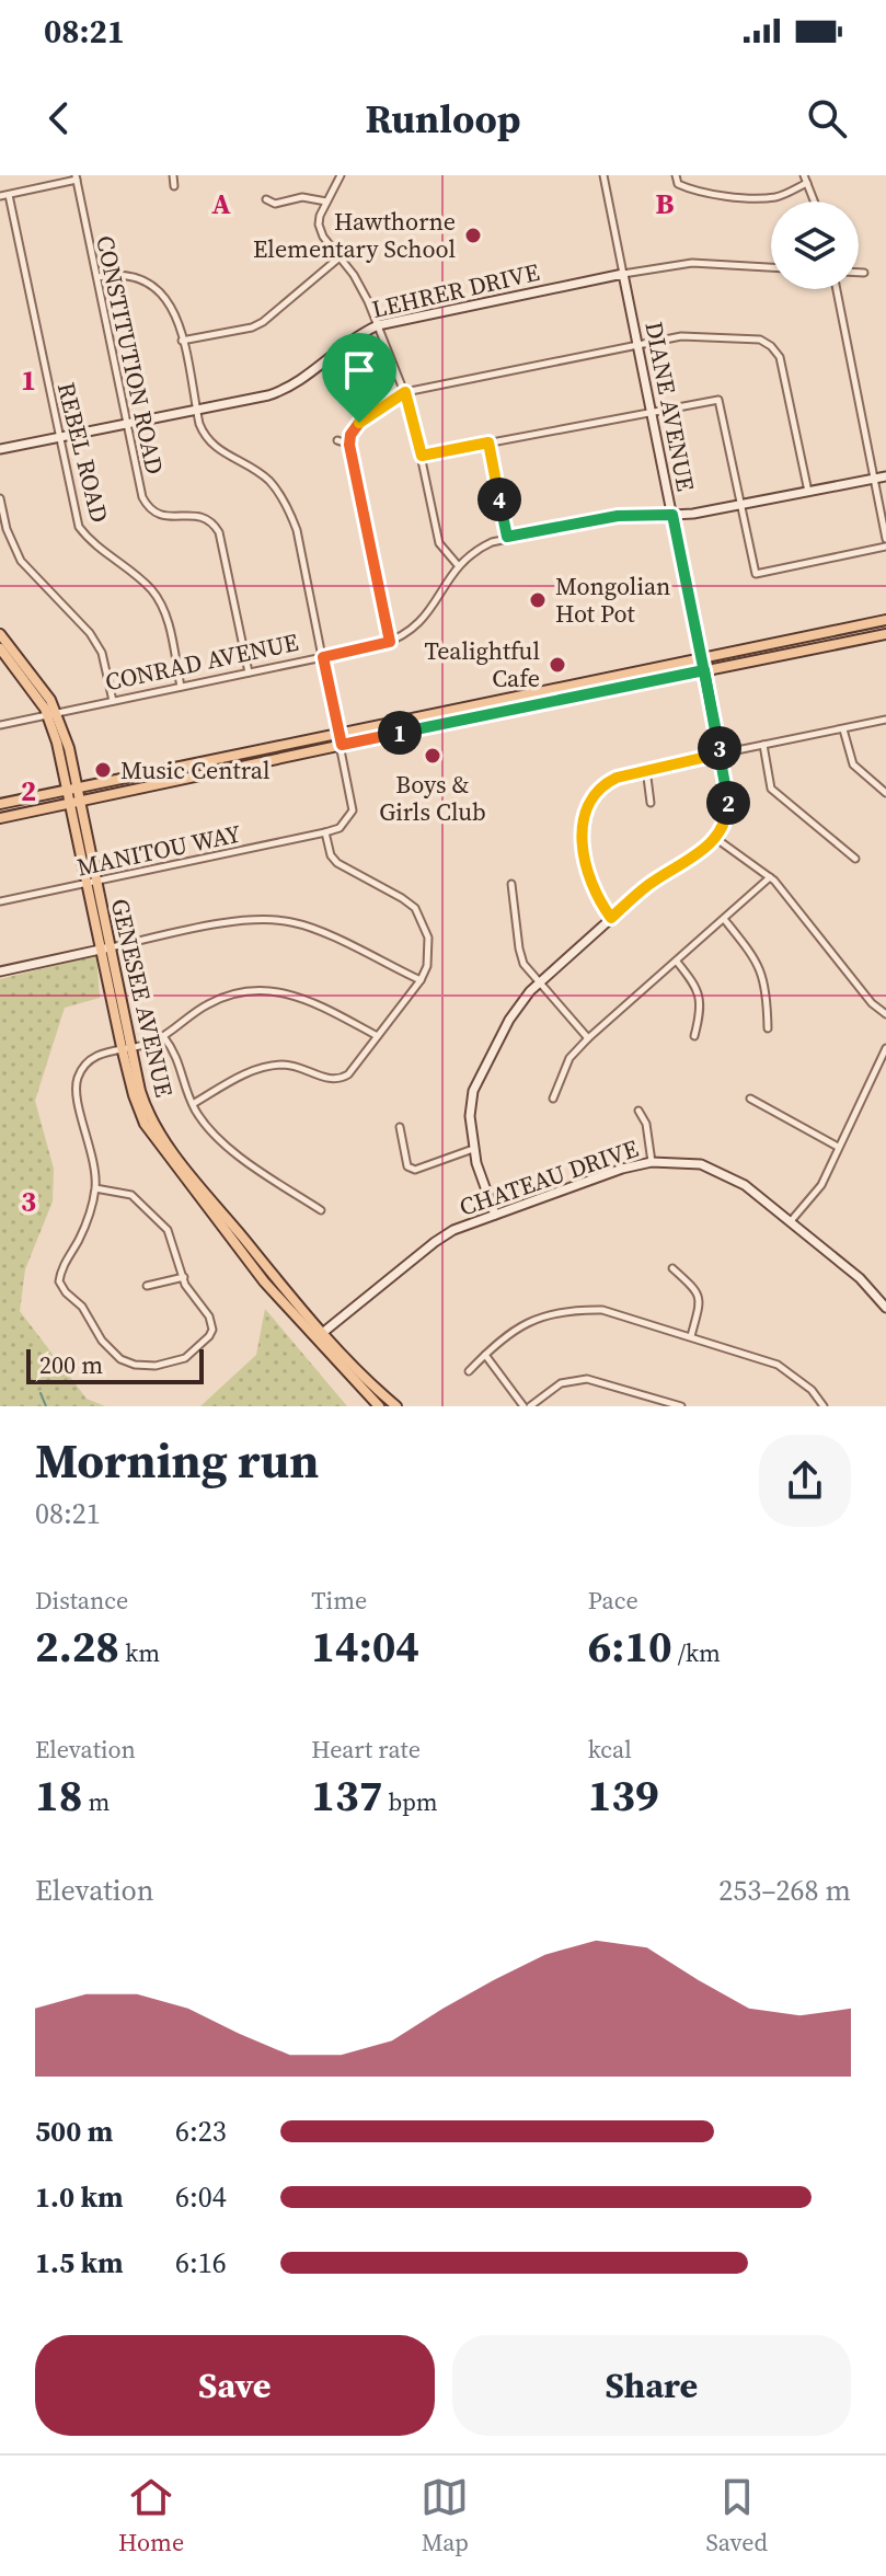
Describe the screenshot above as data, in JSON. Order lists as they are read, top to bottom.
{
  "streets": {
    "main road": ["GENESEE AVENUE"],
    "street": [
      "LEHRER DRIVE",
      "CONSTITUTION ROAD",
      "DIANE AVENUE",
      "REBEL ROAD",
      "CONRAD AVENUE",
      "MANITOU WAY",
      "CHATEAU DRIVE"
    ]
  },
  "crossings": [
    ["LEHRER DRIVE", "CONSTITUTION ROAD"],
    ["LEHRER DRIVE", "DIANE AVENUE"],
    ["LEHRER DRIVE", "REBEL ROAD"],
    ["CONSTITUTION ROAD", "CONRAD AVENUE"],
    ["DIANE AVENUE", "CONRAD AVENUE"],
    ["REBEL ROAD", "CONRAD AVENUE"],
    ["CONRAD AVENUE", "GENESEE AVENUE"],
    ["MANITOU WAY", "GENESEE AVENUE"],
    ["GENESEE AVENUE", "CHATEAU DRIVE"]
  ],
  "places": [
    "Hawthorne Elementary School",
    "Mongolian Hot Pot",
    "Tealightful Cafe",
    "Boys & Girls Club",
    "Music Central"
  ],
  "scale_bar": "200 m",
  "page": {
    "status": "08:21",
    "header": "Runloop",
    "pins": [
      "4",
      "1",
      "3",
      "2"
    ],
    "scale": "200 m",
    "heading": ["Morning run", "08:21"],
    "stats": [
      ["Distance", "2.28 km"],
      ["Time", "14:04"],
      ["Pace", "6:10 /km"],
      ["Elevation", "18 m"],
      ["Heart rate", "137 bpm"],
      ["kcal", "139"]
    ],
    "chart": ["Elevation", "253–268 m"],
    "list": [
      {
        "name": "500 m",
        "note": "6:23"
      },
      {
        "name": "1.0 km",
        "note": "6:04"
      },
      {
        "name": "1.5 km",
        "note": "6:16"
      }
    ],
    "buttons": ["Save", "Share"],
    "tabs": ["Home", "Map", "Saved"]
  },
  "grid": {
    "columns": ["A", "B"],
    "rows": ["1", "2", "3"]
  }
}
